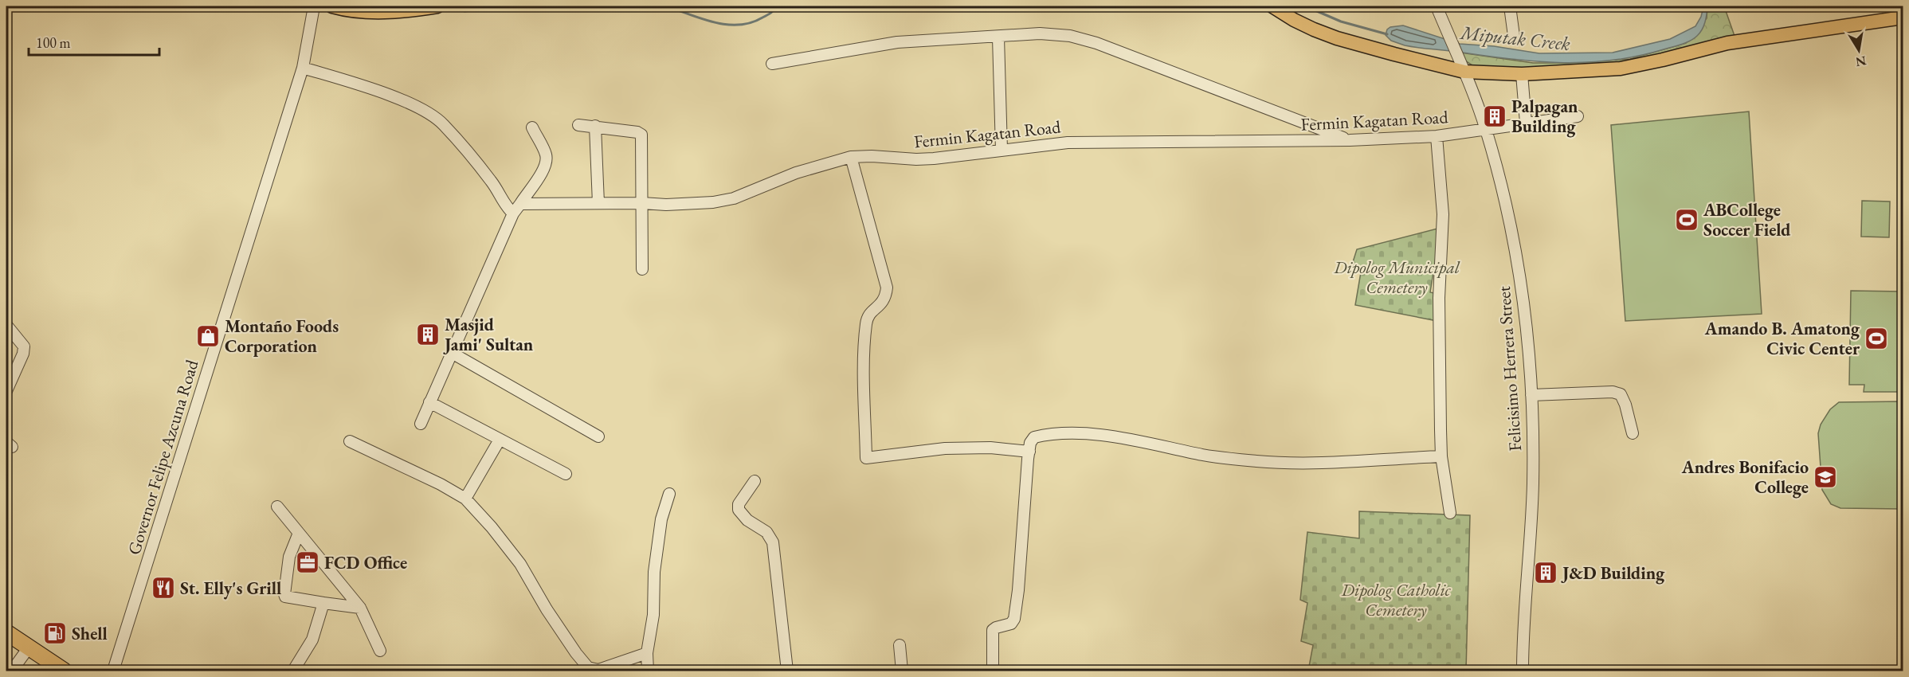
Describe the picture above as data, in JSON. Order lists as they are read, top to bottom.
{
  "streets": {
    "street": ["Fermin Kagatan Road", "Felicisimo Herrera Street", "Governor Felipe Azcuna Road"]
  },
  "crossings": [
    ["Fermin Kagatan Road", "Felicisimo Herrera Street"]
  ],
  "water": ["Miputak Creek"],
  "parks": ["Dipolog Municipal Cemetery", "Dipolog Catholic Cemetery"],
  "places": {
    "building": ["Palpagan Building", "Masjid Jami' Sultan", "J&D Building"],
    "sports": ["ABCollege Soccer Field", "Amando B. Amatong Civic Center"],
    "shop": ["Montaño Foods Corporation"],
    "school or university": ["Andres Bonifacio College"],
    "office": ["FCD Office"],
    "restaurant": ["St. Elly's Grill"],
    "fuel station": ["Shell"]
  },
  "scale_bar": "100 m",
  "north": "bottom"
}
